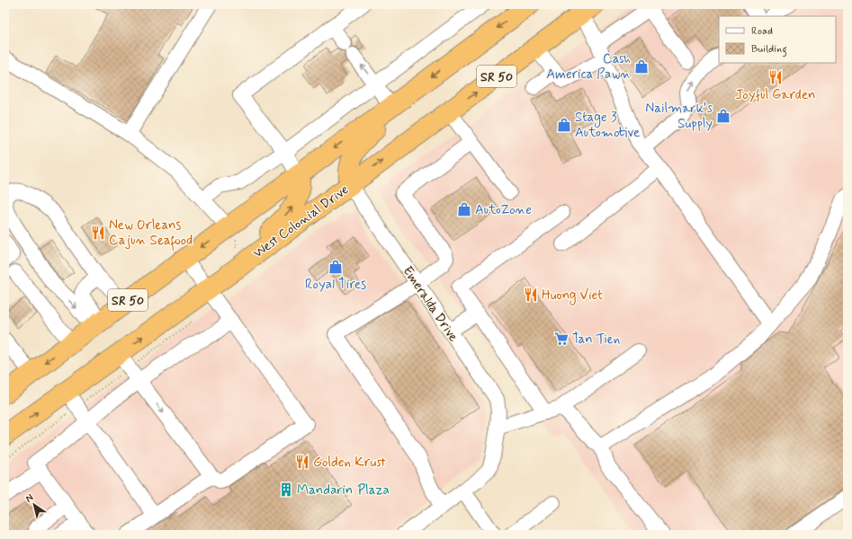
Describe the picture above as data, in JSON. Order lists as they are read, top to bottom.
{
  "streets": {
    "highway": ["SR 50", "West Colonial Drive"],
    "street": ["Emeralda Drive"]
  },
  "crossings": [
    ["West Colonial Drive", "Emeralda Drive"]
  ],
  "places": {
    "shop": [
      "Cash America Pawn",
      "Nailmark's Supply",
      "Stage 3 Automotive",
      "AutoZone",
      "Royal Tires"
    ],
    "restaurant": [
      "Joyful Garden",
      "New Orleans Cajun Seafood",
      "Huong Viet",
      "Golden Krust"
    ],
    "supermarket": ["Tan Tien"],
    "building": ["Mandarin Plaza"]
  },
  "legend": ["Road", "Building"],
  "north": "top left"
}
